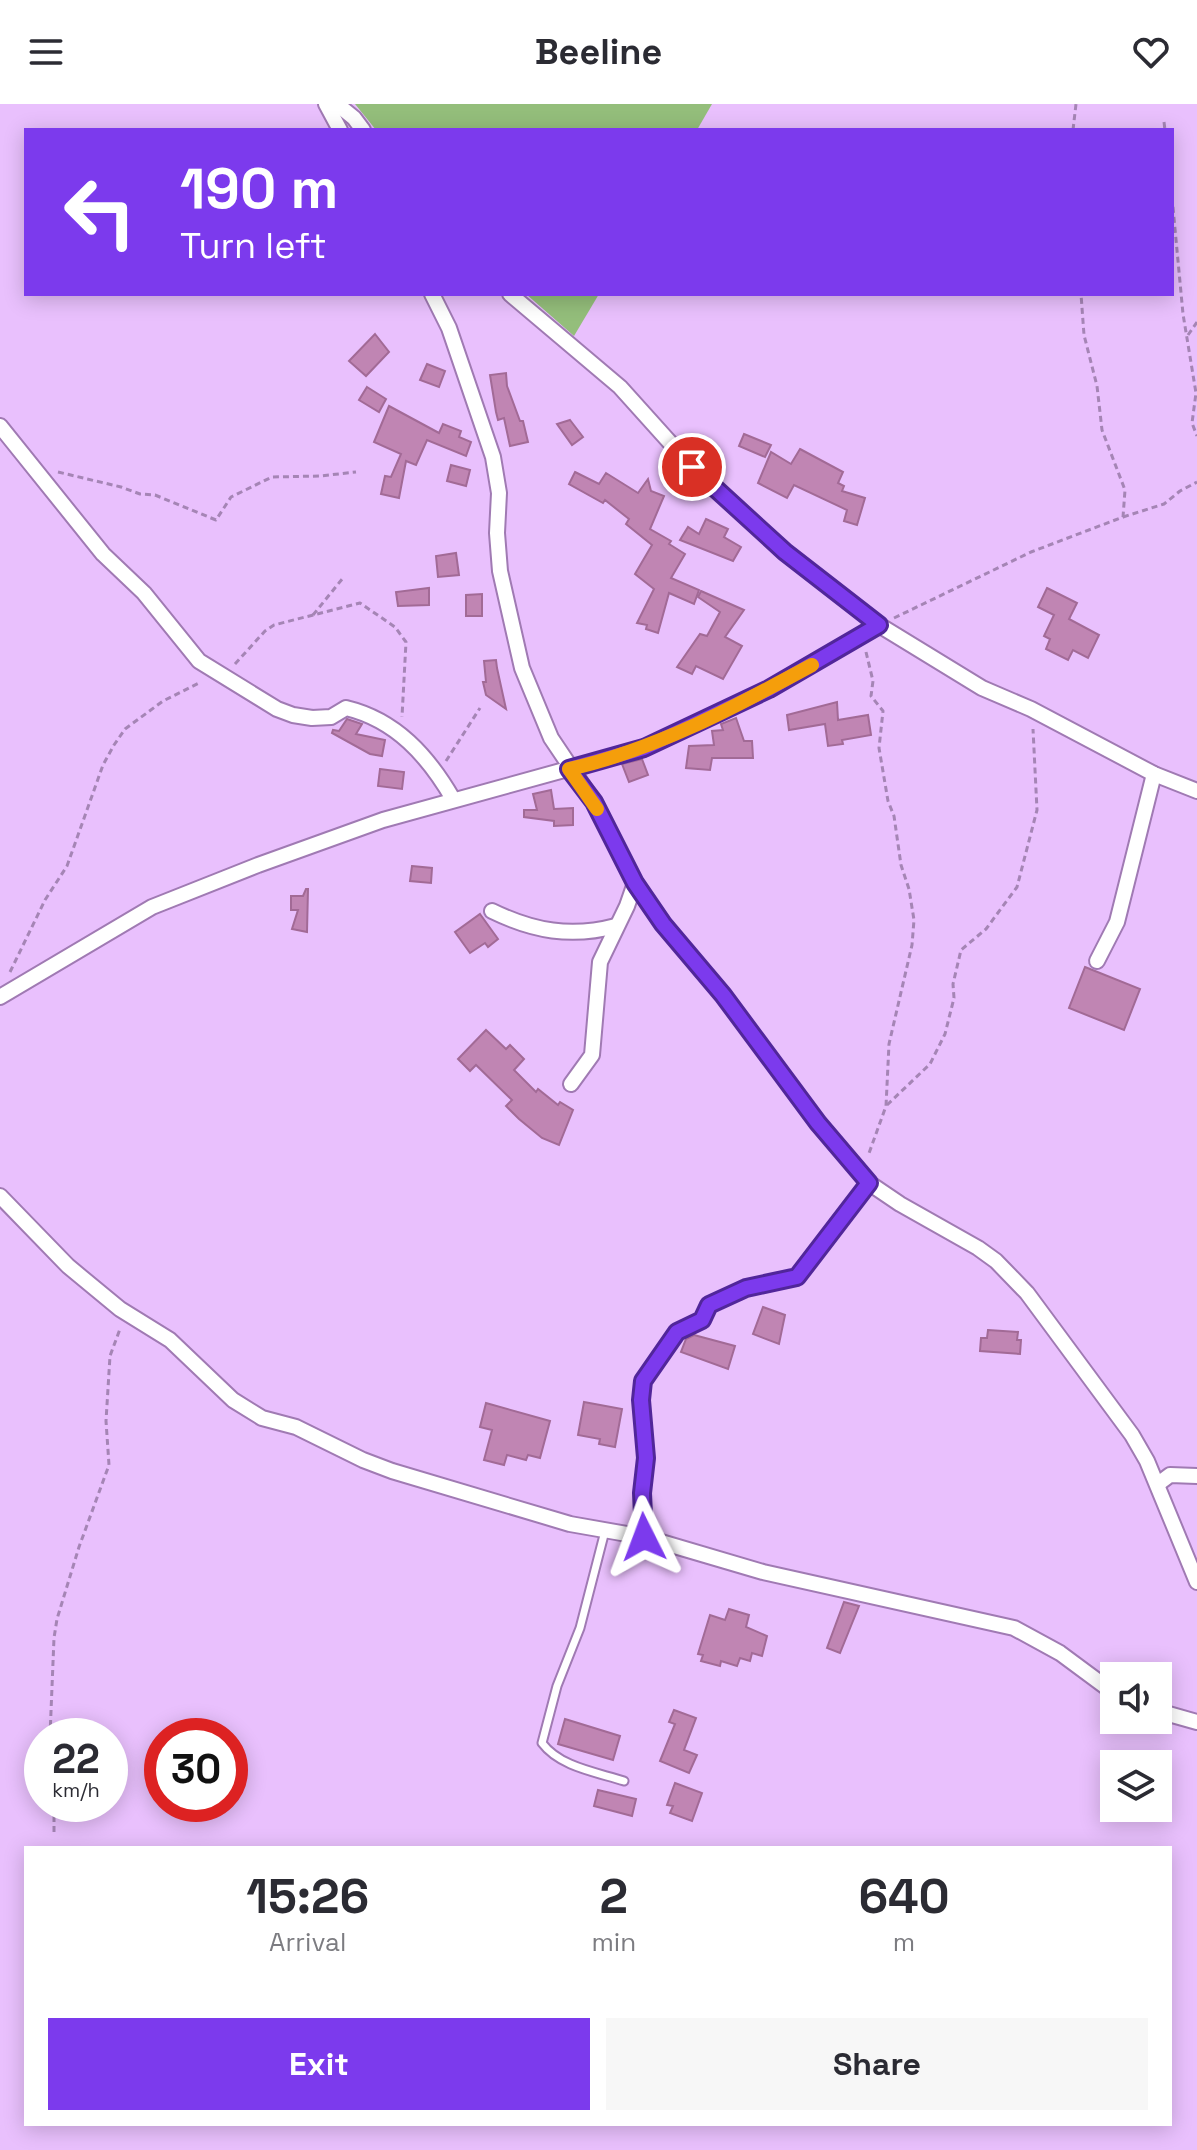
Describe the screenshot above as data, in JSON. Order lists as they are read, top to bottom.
{
  "page": {
    "header": "Beeline",
    "turn": ["190 m", "Turn left"],
    "speed": "22 km/h",
    "limit": "30",
    "eta": [
      "15:26",
      "Arrival",
      "2",
      "min",
      "640",
      "m"
    ],
    "buttons": ["Exit", "Share"]
  }
}
